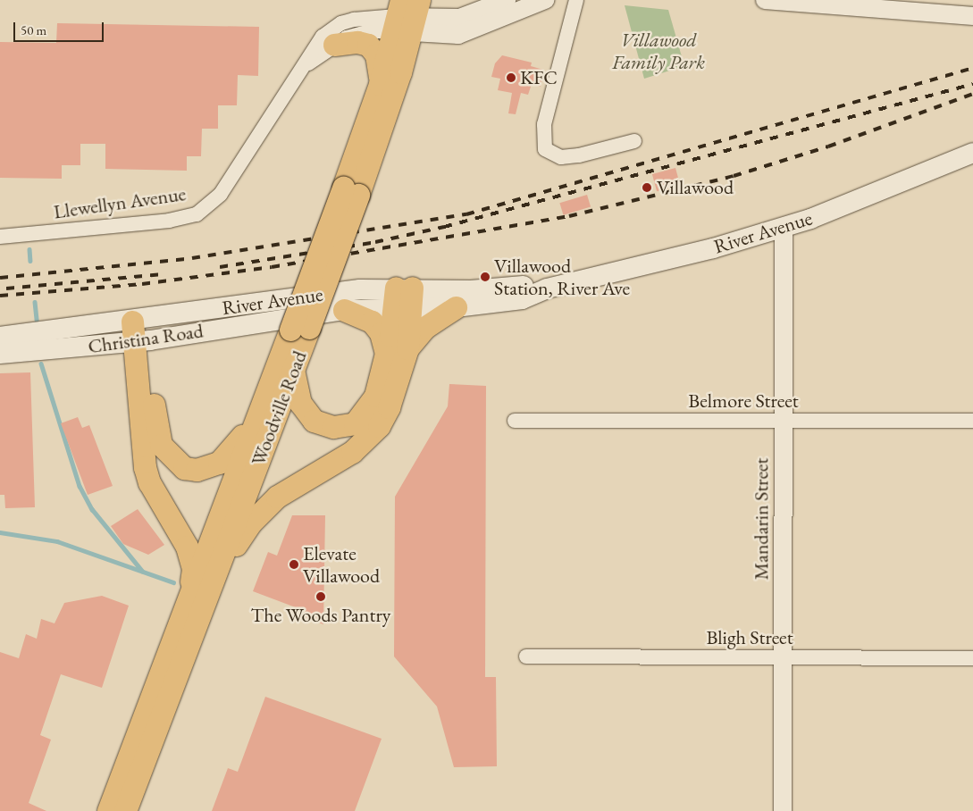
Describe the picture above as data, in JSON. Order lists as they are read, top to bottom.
{
  "streets": {
    "main road": ["River Avenue", "Christina Road", "Woodville Road"],
    "street": [
      "Llewellyn Avenue",
      "Belmore Street",
      "Mandarin Street",
      "Bligh Street"
    ]
  },
  "crossings": [
    ["Llewellyn Avenue", "Woodville Road"],
    ["River Avenue", "Christina Road"],
    ["River Avenue", "Mandarin Street"],
    ["Belmore Street", "Mandarin Street"],
    ["Mandarin Street", "Bligh Street"]
  ],
  "parks": ["Villawood Family Park"],
  "places": [
    "KFC",
    "Villawood",
    "Villawood Station, River Ave",
    "Elevate Villawood",
    "The Woods Pantry"
  ],
  "scale_bar": "50 m"
}
